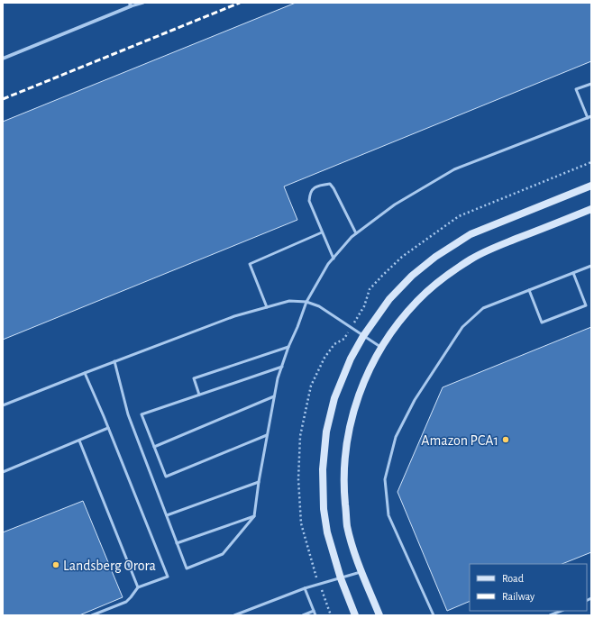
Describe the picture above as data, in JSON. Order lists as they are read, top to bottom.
{
  "places": ["Amazon PCA1", "Landsberg Orora"],
  "legend": ["Road", "Railway"]
}
